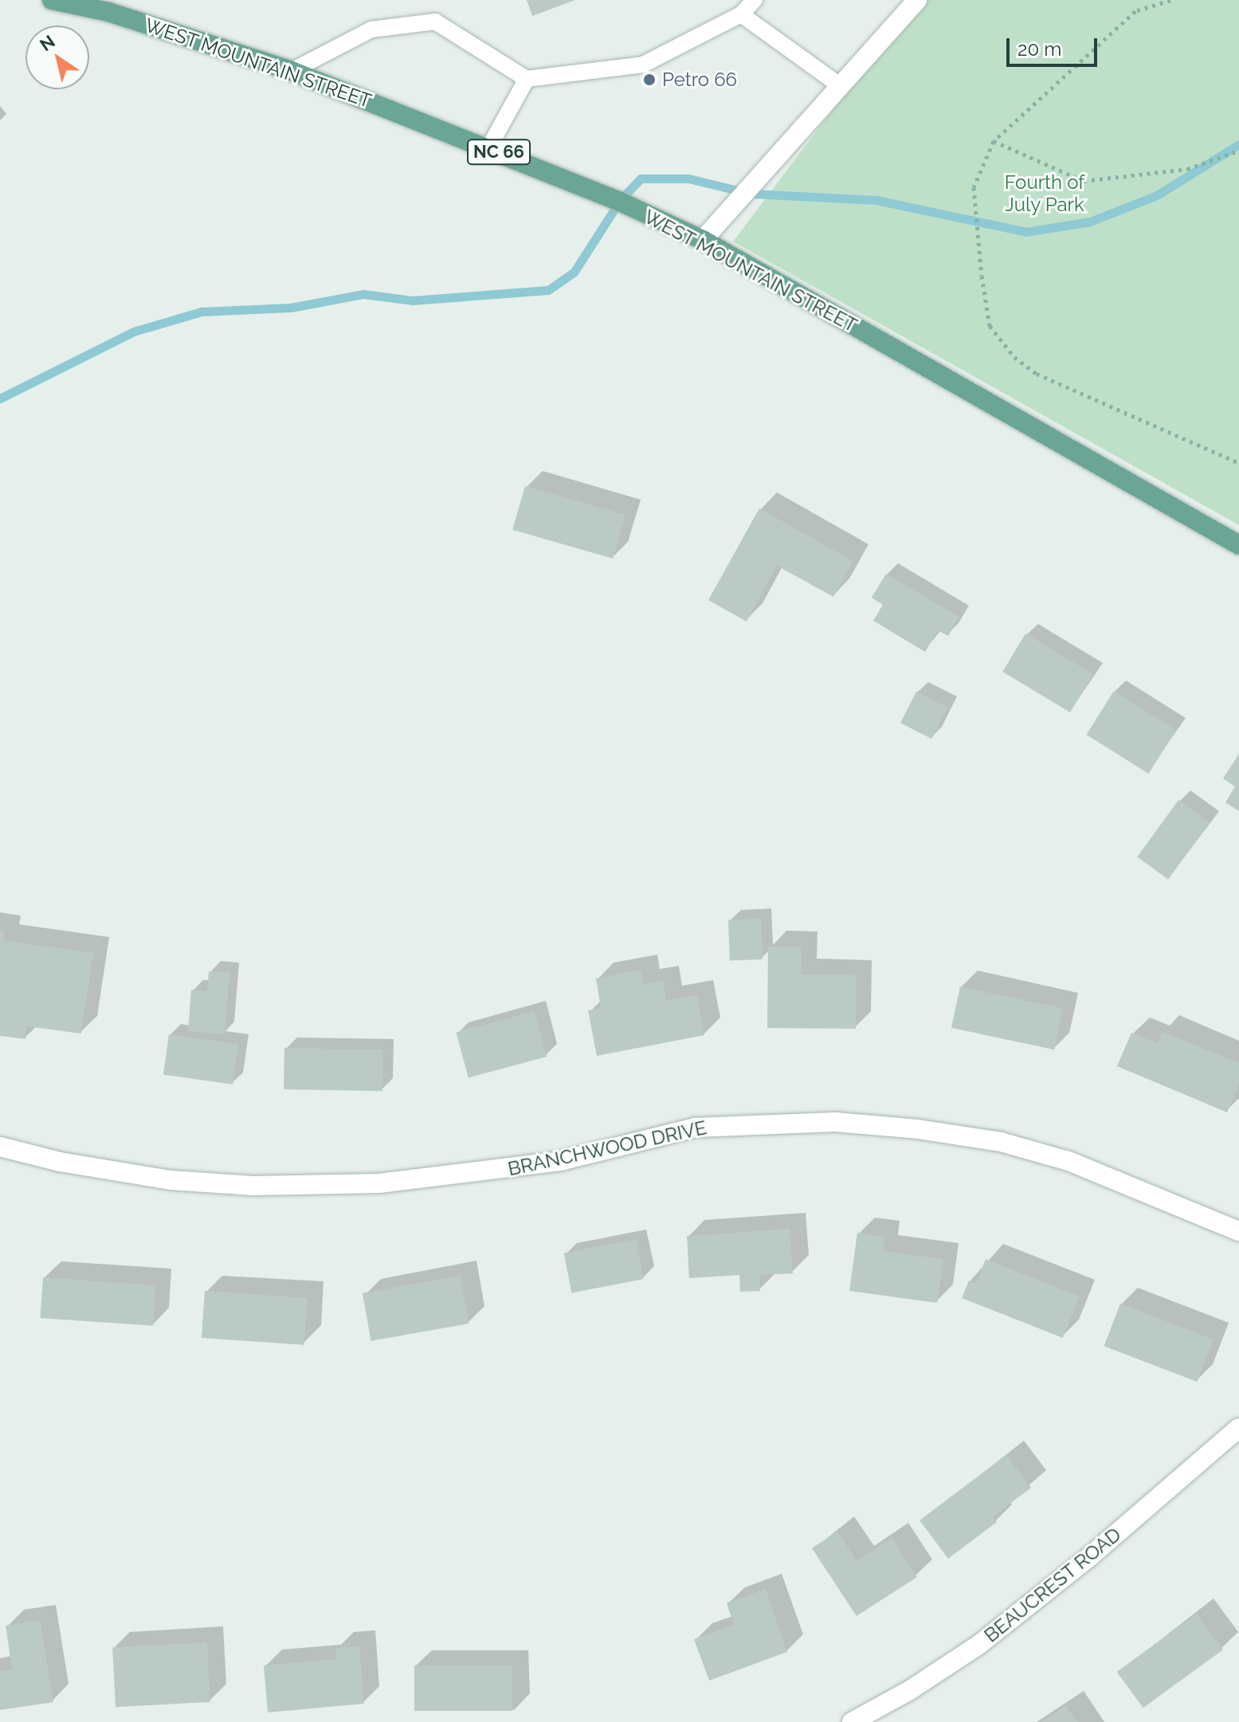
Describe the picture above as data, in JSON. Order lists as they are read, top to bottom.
{
  "streets": {
    "main road": ["WEST MOUNTAIN STREET", "NC 66"],
    "street": ["BRANCHWOOD DRIVE", "BEAUCREST ROAD"]
  },
  "parks": ["Fourth of July Park"],
  "places": ["Petro 66"],
  "scale_bar": "20 m",
  "north": "top left"
}
